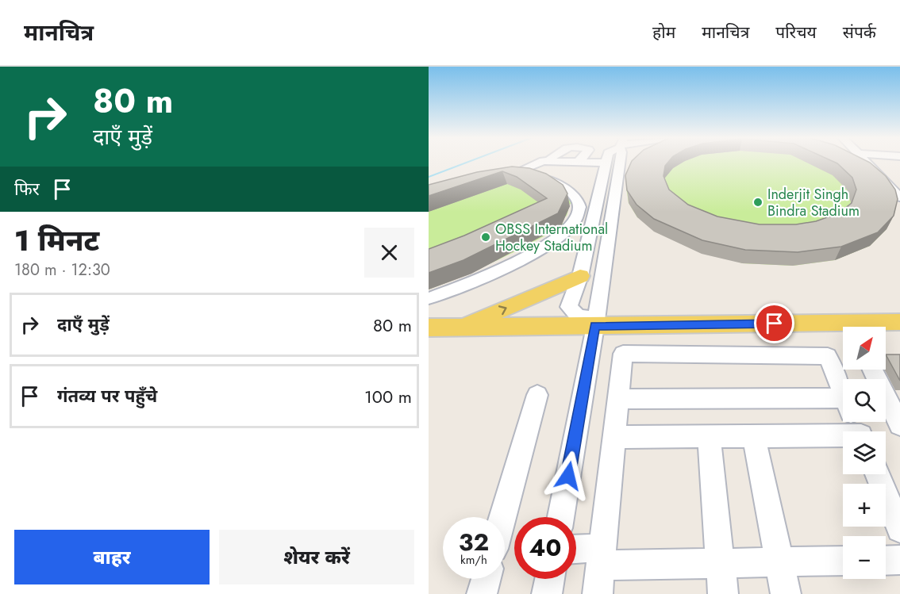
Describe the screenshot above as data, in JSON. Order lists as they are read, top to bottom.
{
  "places": ["Inderjit Singh Bindra Stadium", "OBSS International Hockey Stadium"],
  "north": "top right",
  "page": {
    "header": "मानचित्र",
    "nav": [
      "होम",
      "मानचित्र",
      "परिचय",
      "संपर्क"
    ],
    "turn": ["80 m", "दाएँ मुड़ें"],
    "then": "फिर",
    "heading": ["1 मिनट", "180 m · 12:30"],
    "list": [
      {
        "name": "दाएँ मुड़ें",
        "value": "80 m"
      },
      {
        "name": "गंतव्य पर पहुँचे",
        "value": "100 m"
      }
    ],
    "map_buttons": ["+", "−"],
    "speed": "32 km/h",
    "limit": "40",
    "buttons": ["बाहर", "शेयर करें"]
  }
}
